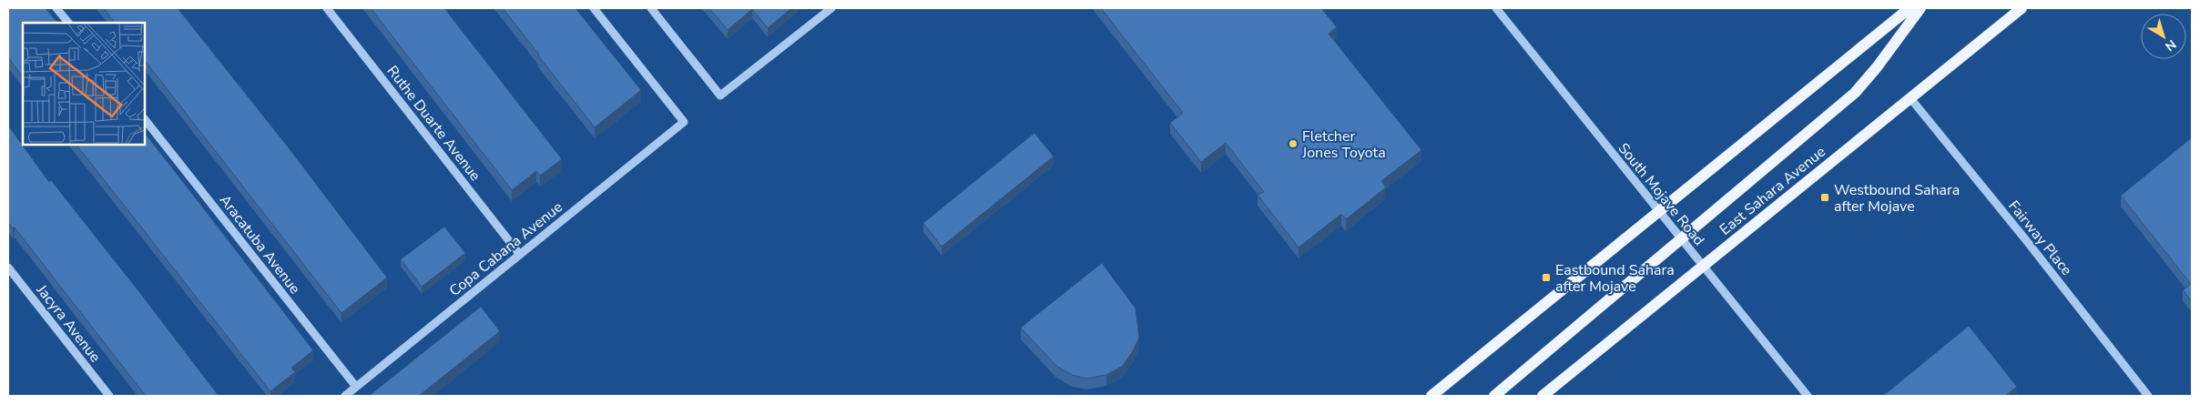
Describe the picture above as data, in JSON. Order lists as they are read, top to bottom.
{
  "streets": {
    "main road": ["East Sahara Avenue"],
    "street": [
      "Ruthe Duarte Avenue",
      "South Mojave Road",
      "Fairway Place",
      "Aracatuba Avenue",
      "Copa Cabana Avenue",
      "Jacyra Avenue"
    ]
  },
  "crossings": [
    ["Ruthe Duarte Avenue", "Copa Cabana Avenue"],
    ["East Sahara Avenue", "South Mojave Road"],
    ["East Sahara Avenue", "Fairway Place"],
    ["Aracatuba Avenue", "Copa Cabana Avenue"]
  ],
  "places": {
    "other": ["Fletcher Jones Toyota"],
    "transit": ["Westbound Sahara after Mojave", "Eastbound Sahara after Mojave"]
  },
  "north": "bottom right"
}
